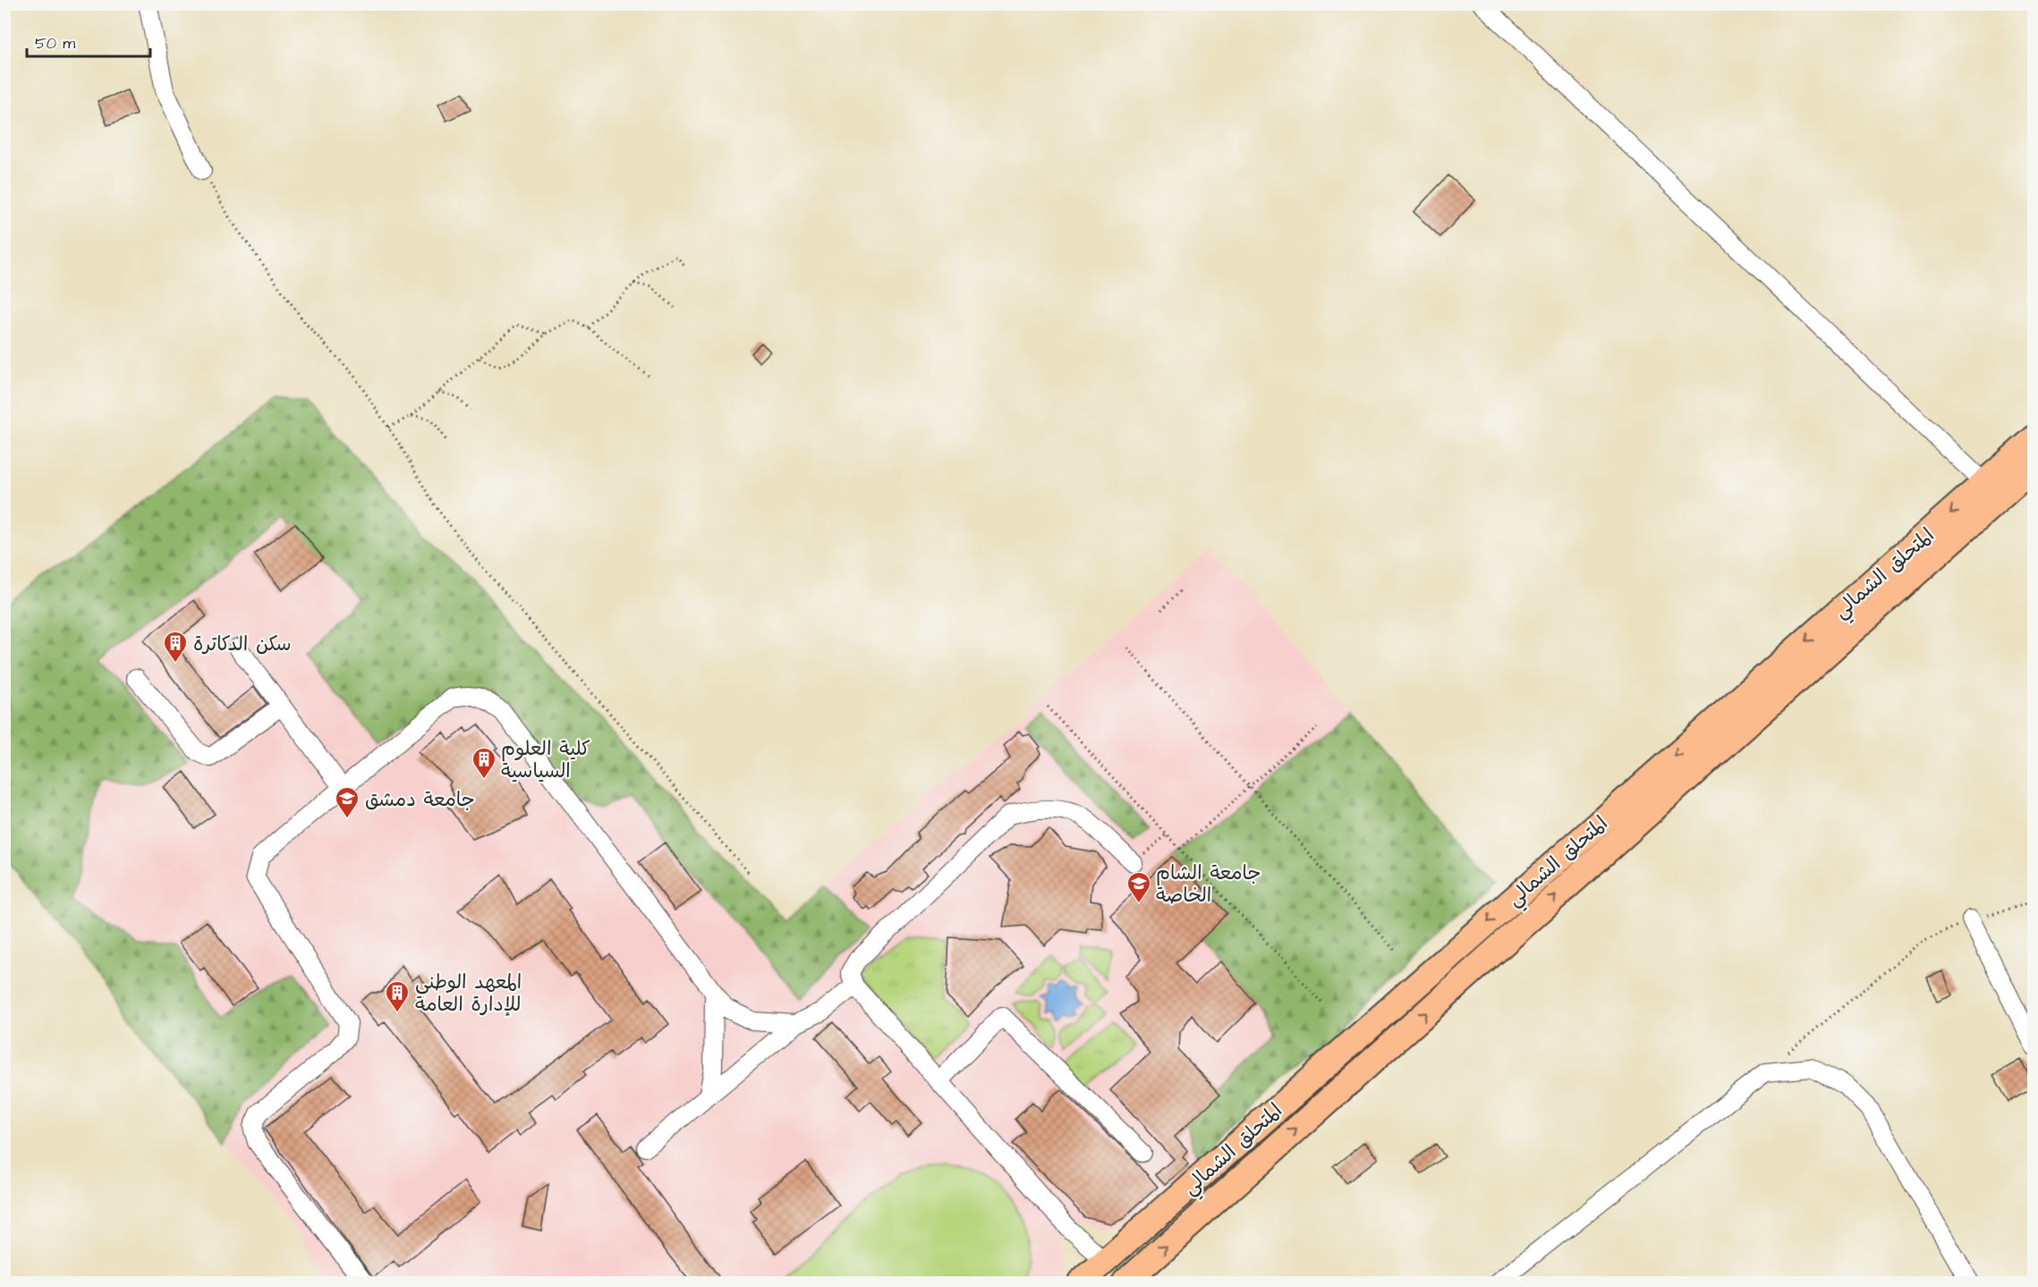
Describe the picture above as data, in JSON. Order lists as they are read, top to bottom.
{
  "streets": {
    "highway": ["المتحلق الشمالي"]
  },
  "places": {
    "building": ["سكن الدكاترة", "كلية العلوم السياسية", "المعهد الوطني للإدارة العامة"],
    "school or university": ["جامعة دمشق", "جامعة الشام الخاصة"]
  },
  "scale_bar": "50 m"
}
